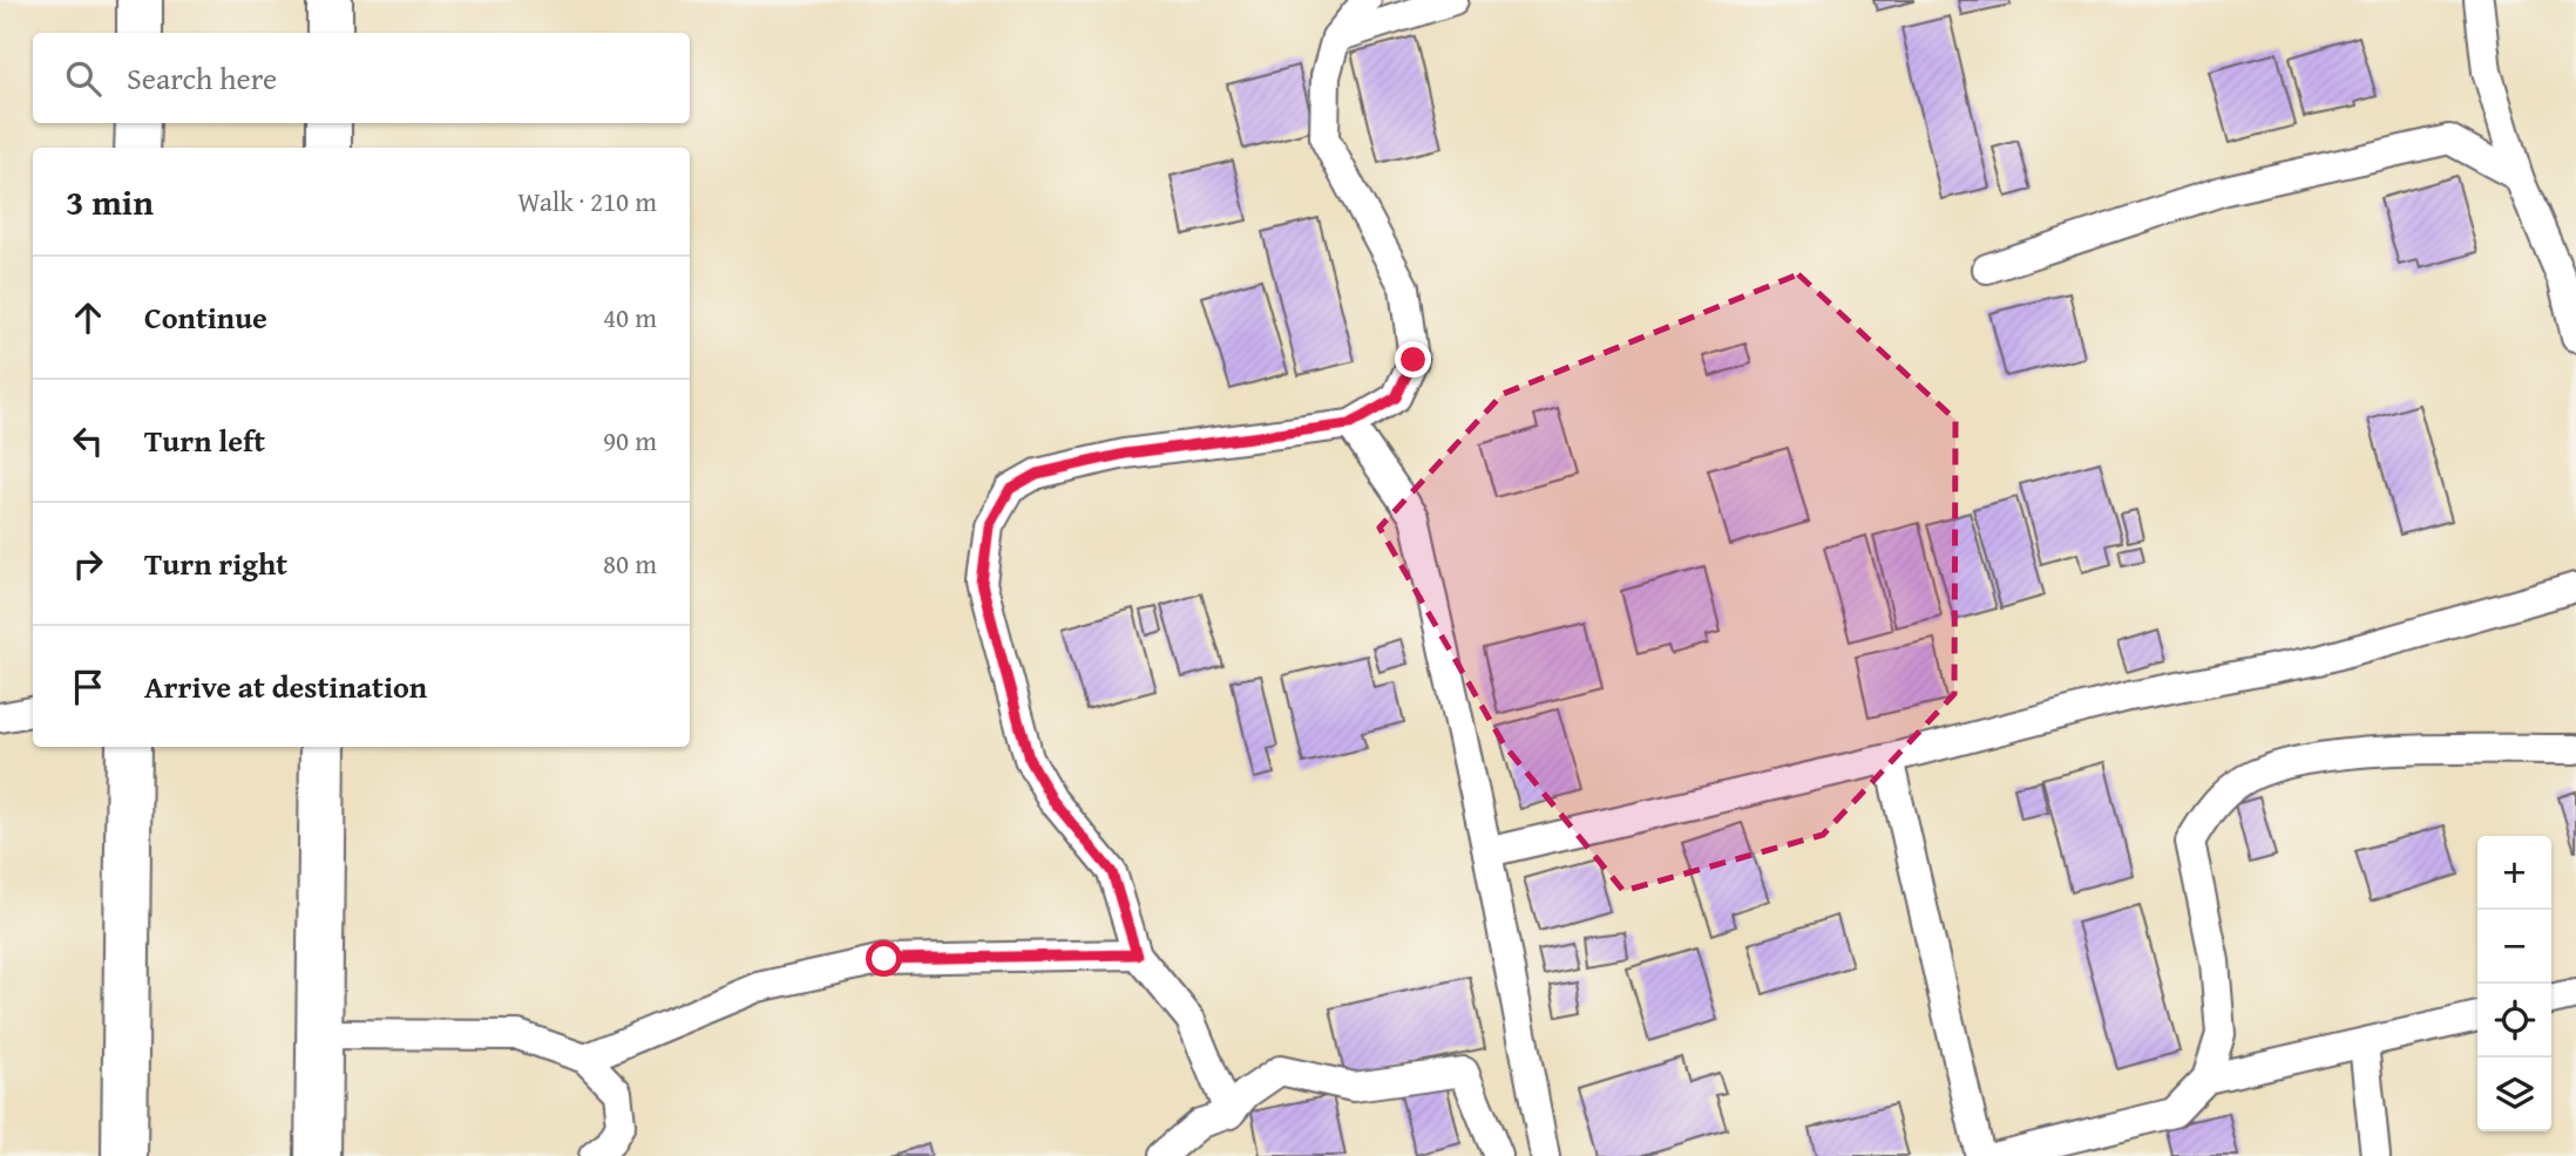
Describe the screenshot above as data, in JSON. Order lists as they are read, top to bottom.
{
  "page": {
    "search": "Search here",
    "heading": ["3 min", "Walk · 210 m"],
    "list": [
      ["Continue", "40 m"],
      ["Turn left", "90 m"],
      ["Turn right", "80 m"],
      "Arrive at destination"
    ],
    "map_buttons": ["+", "−"]
  }
}
